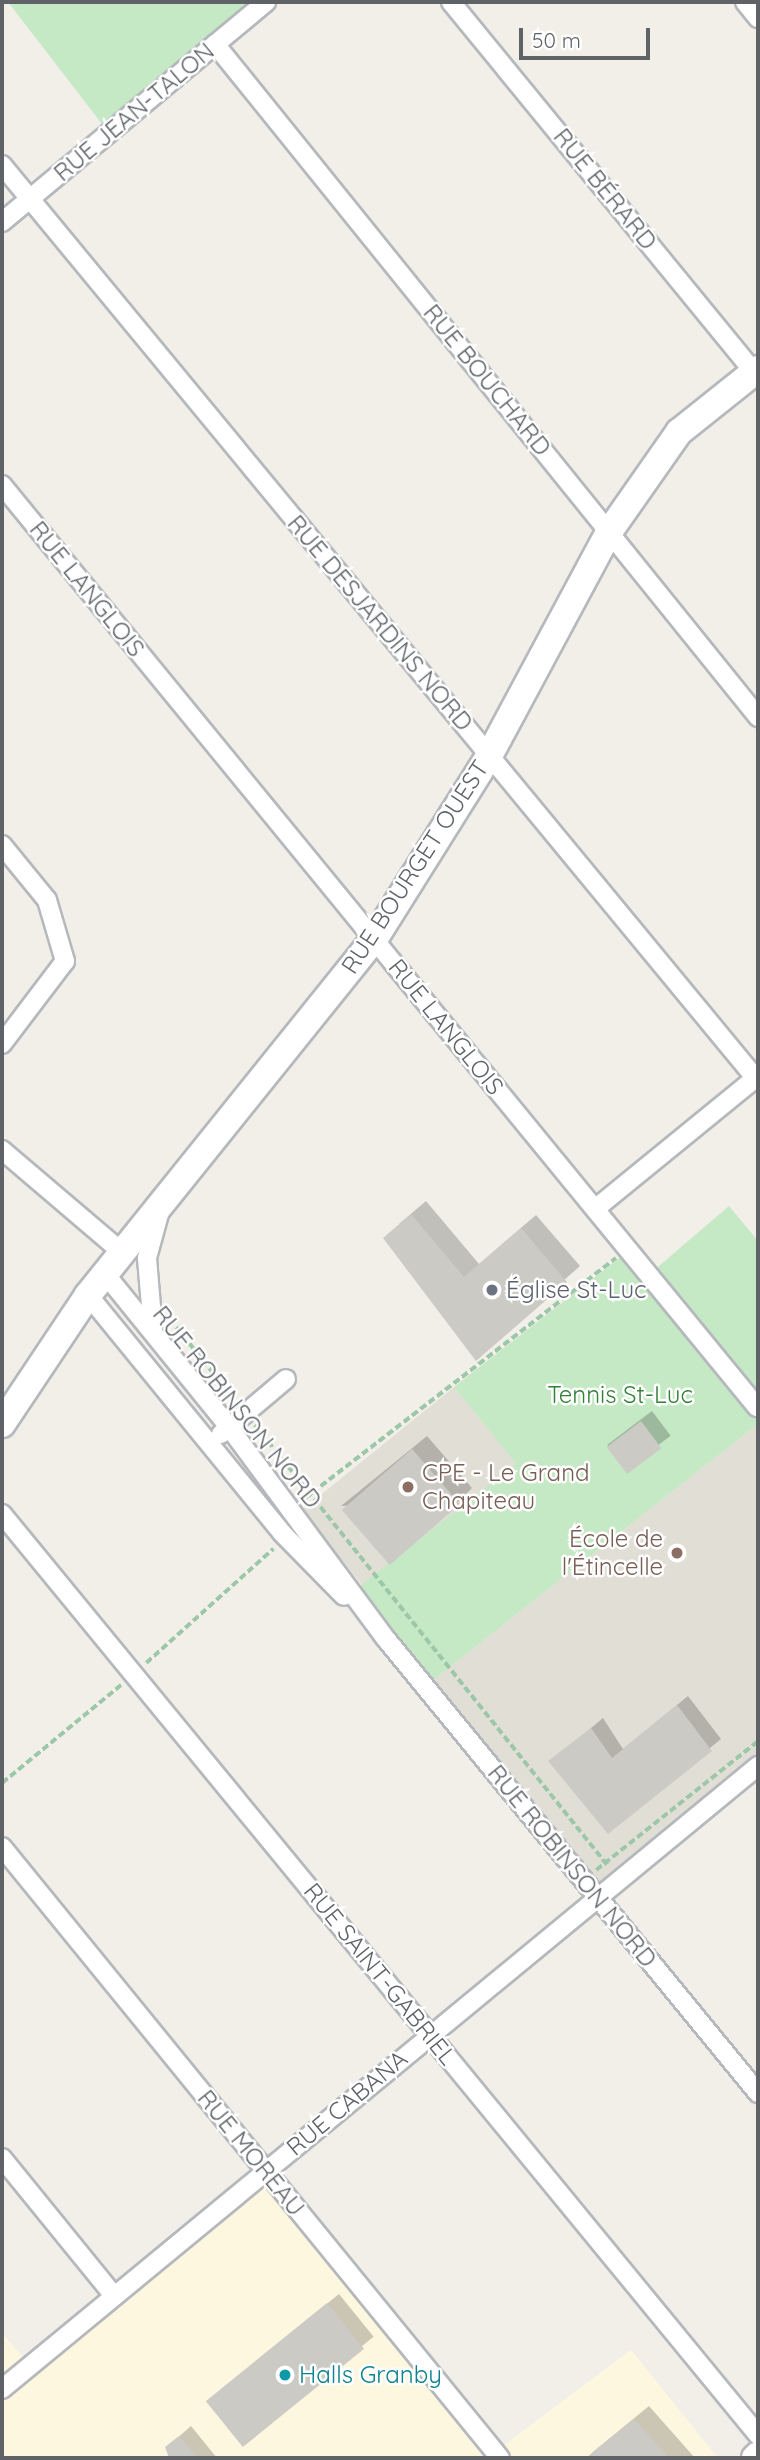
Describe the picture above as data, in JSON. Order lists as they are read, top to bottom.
{
  "streets": {
    "street": [
      "RUE JEAN-TALON",
      "RUE BÉRARD",
      "RUE BOUCHARD",
      "RUE LANGLOIS",
      "RUE DESJARDINS NORD",
      "RUE BOURGET OUEST",
      "RUE ROBINSON NORD",
      "RUE SAINT-GABRIEL",
      "RUE CABANA",
      "RUE MOREAU"
    ]
  },
  "crossings": [
    ["RUE JEAN-TALON", "RUE BOUCHARD"],
    ["RUE JEAN-TALON", "RUE DESJARDINS NORD"],
    ["RUE BÉRARD", "RUE BOURGET OUEST"],
    ["RUE BOUCHARD", "RUE BOURGET OUEST"],
    ["RUE LANGLOIS", "RUE BOURGET OUEST"],
    ["RUE DESJARDINS NORD", "RUE BOURGET OUEST"],
    ["RUE BOURGET OUEST", "RUE ROBINSON NORD"],
    ["RUE ROBINSON NORD", "RUE CABANA"],
    ["RUE SAINT-GABRIEL", "RUE CABANA"],
    ["RUE CABANA", "RUE MOREAU"]
  ],
  "parks": ["Tennis St-Luc"],
  "places": [
    "Église St-Luc",
    "CPE - Le Grand Chapiteau",
    "École de l'Étincelle",
    "Halls Granby"
  ],
  "scale_bar": "50 m"
}
